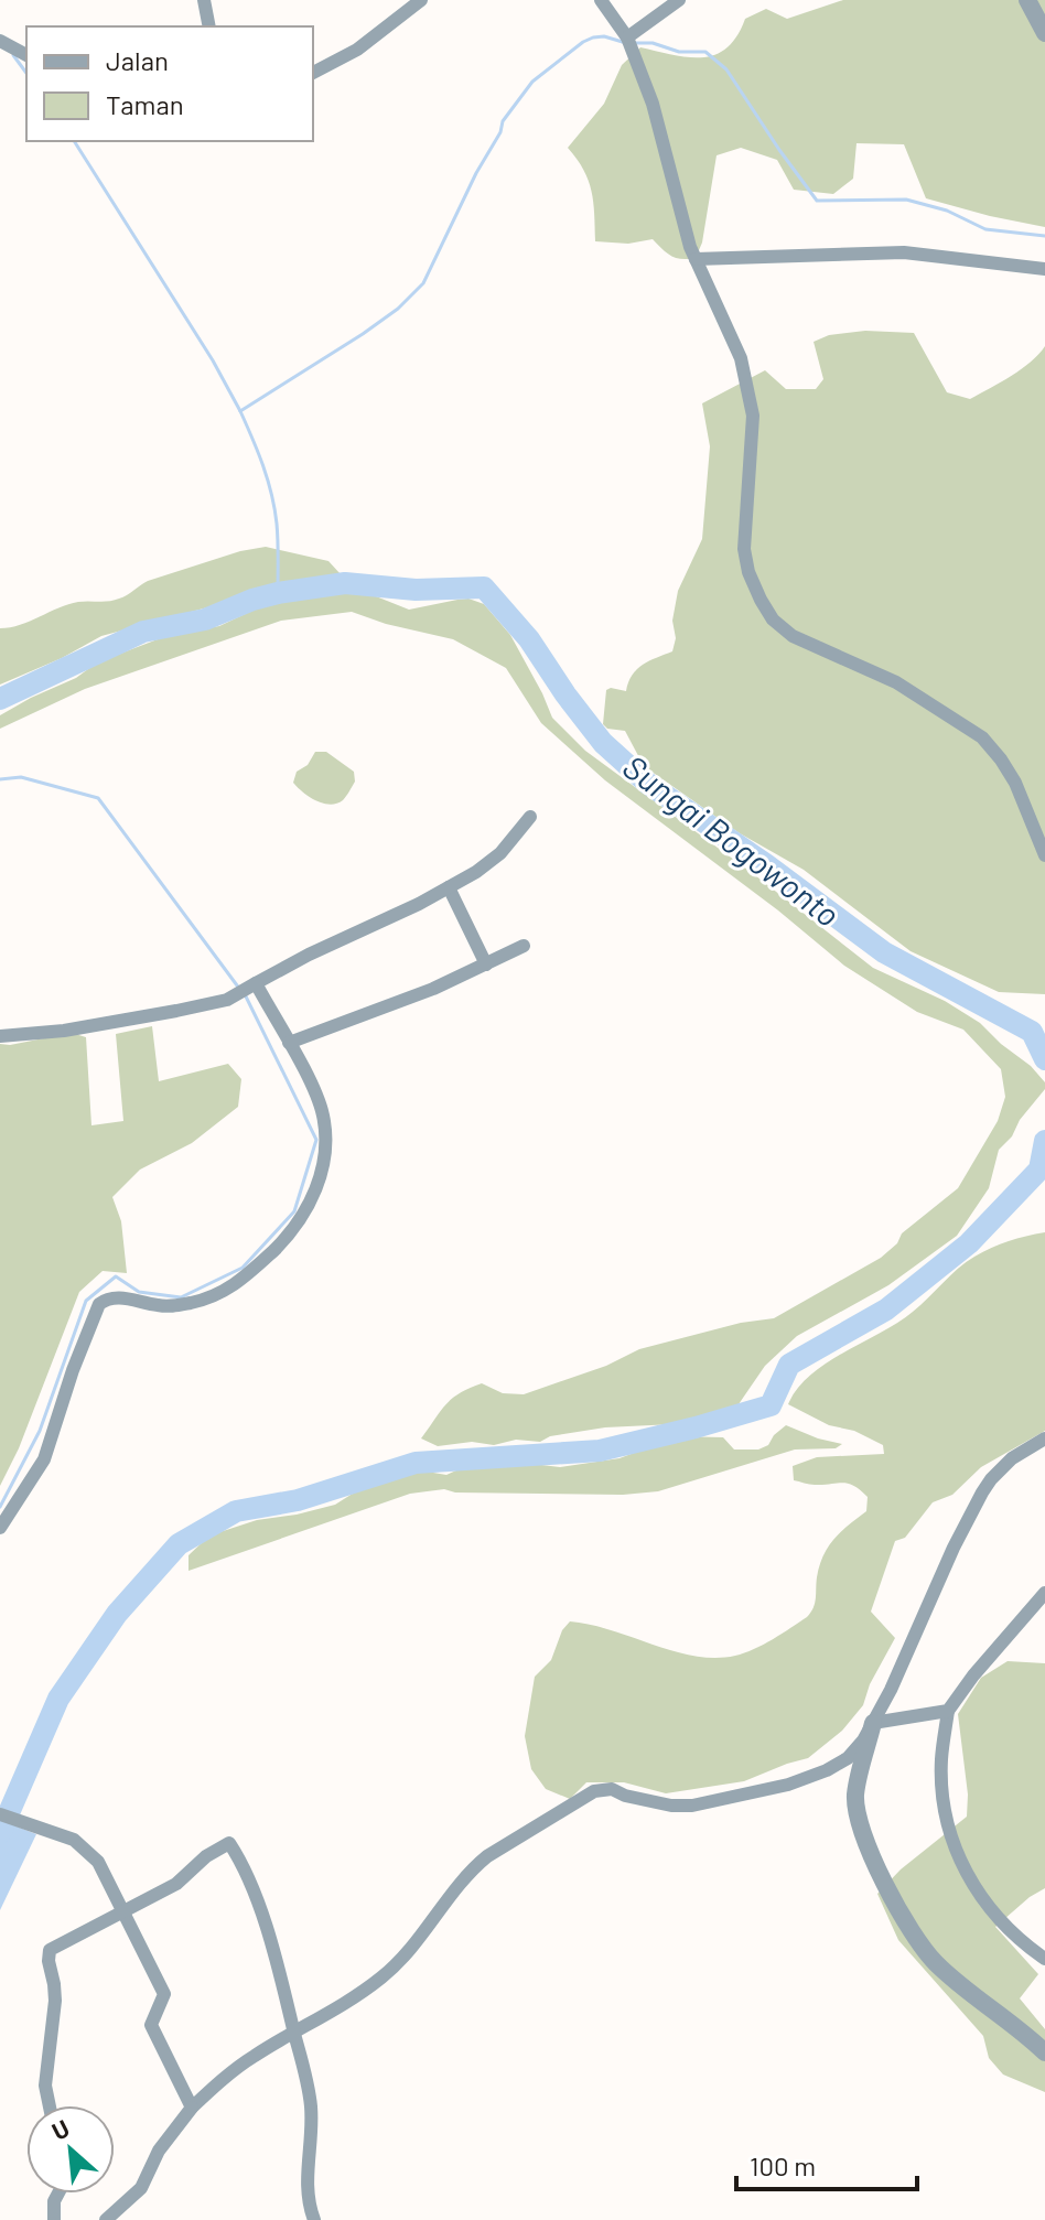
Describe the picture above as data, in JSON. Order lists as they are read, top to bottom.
{
  "water": ["Sungai Bogowonto"],
  "legend": ["Jalan", "Taman"],
  "scale_bar": "100 m",
  "north": "top left"
}
